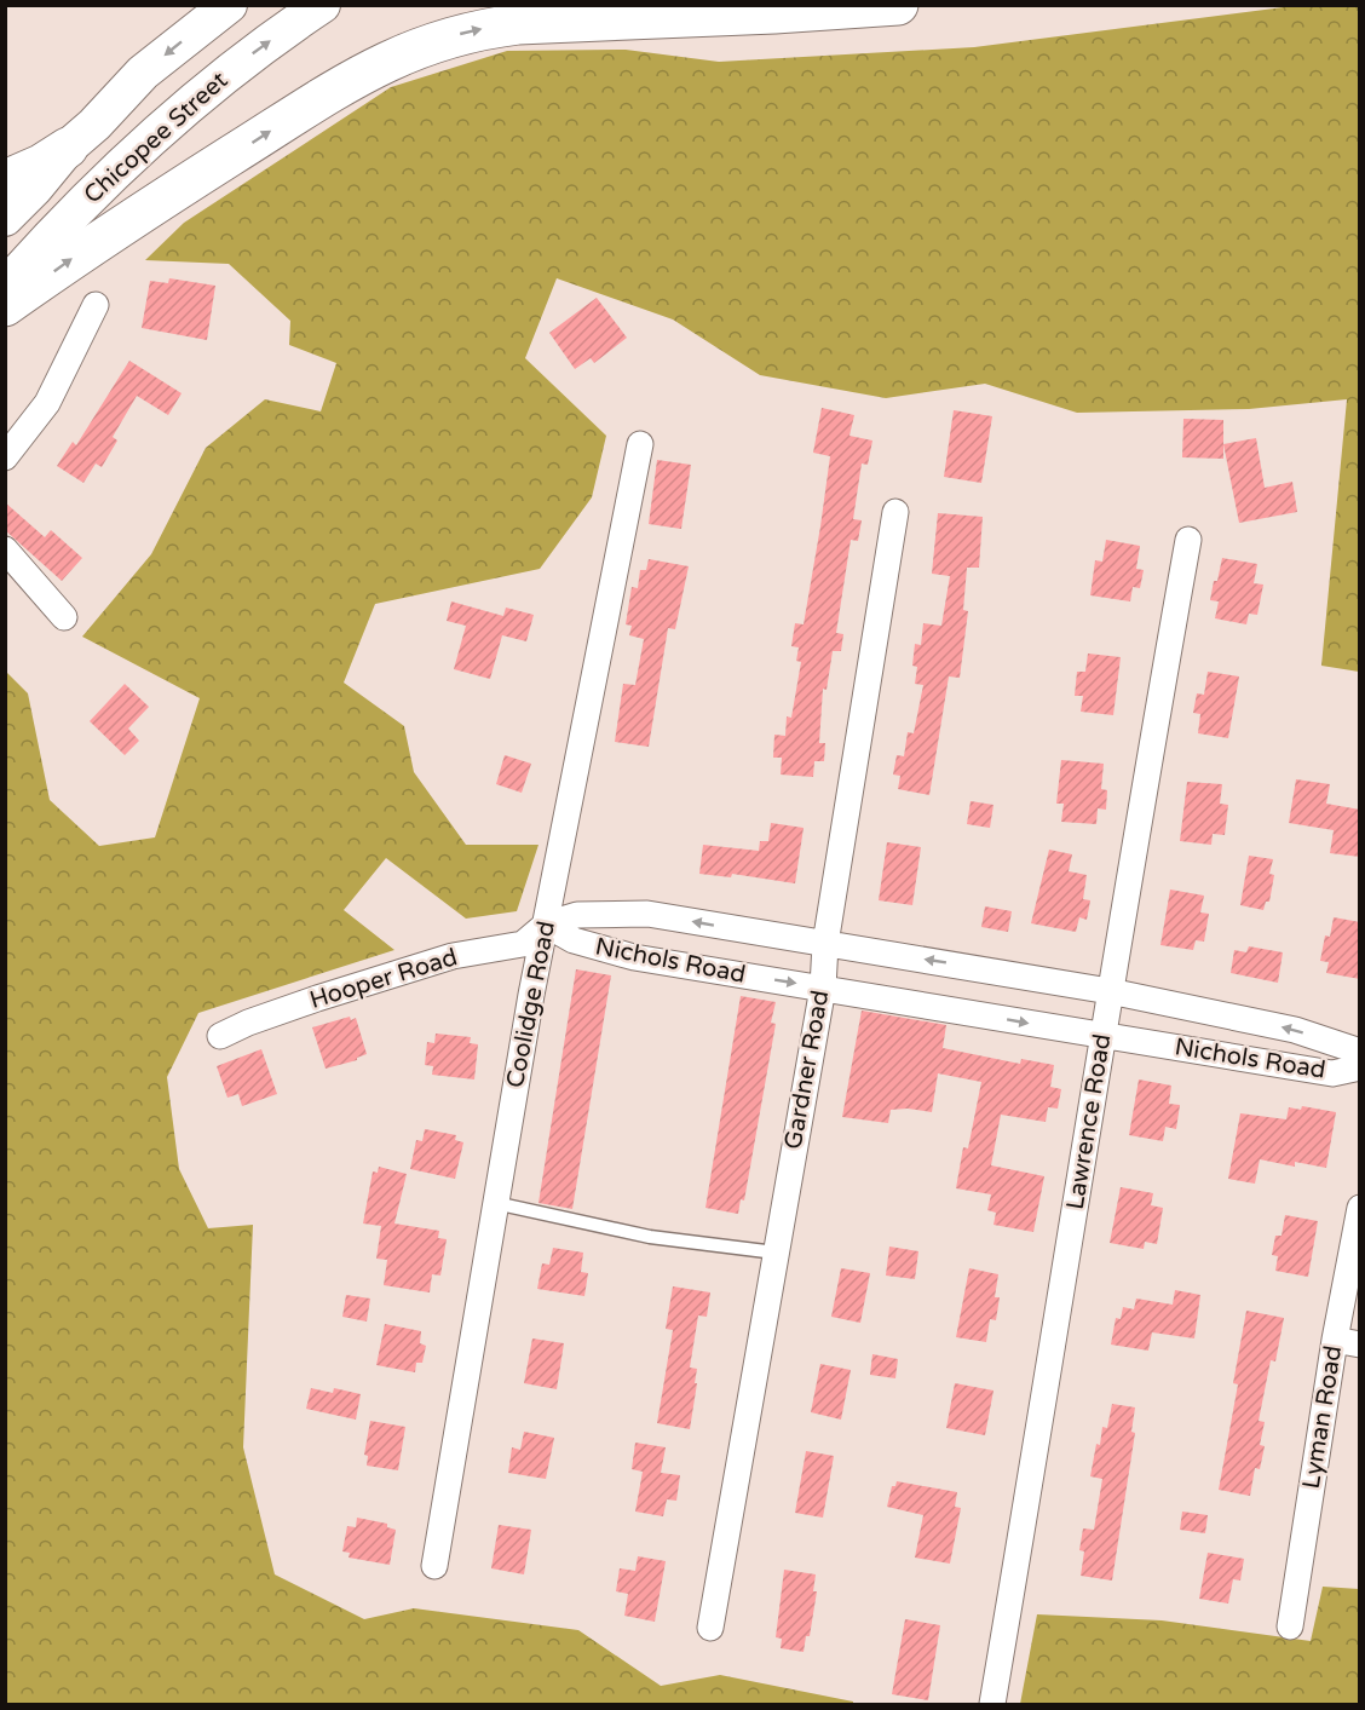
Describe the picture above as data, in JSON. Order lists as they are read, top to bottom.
{
  "streets": {
    "main road": ["Chicopee Street"],
    "street": [
      "Nichols Road",
      "Hooper Road",
      "Coolidge Road",
      "Gardner Road",
      "Lawrence Road",
      "Lyman Road"
    ]
  },
  "crossings": [
    ["Nichols Road", "Hooper Road"],
    ["Nichols Road", "Coolidge Road"],
    ["Nichols Road", "Gardner Road"],
    ["Nichols Road", "Lawrence Road"],
    ["Hooper Road", "Coolidge Road"]
  ]
}
